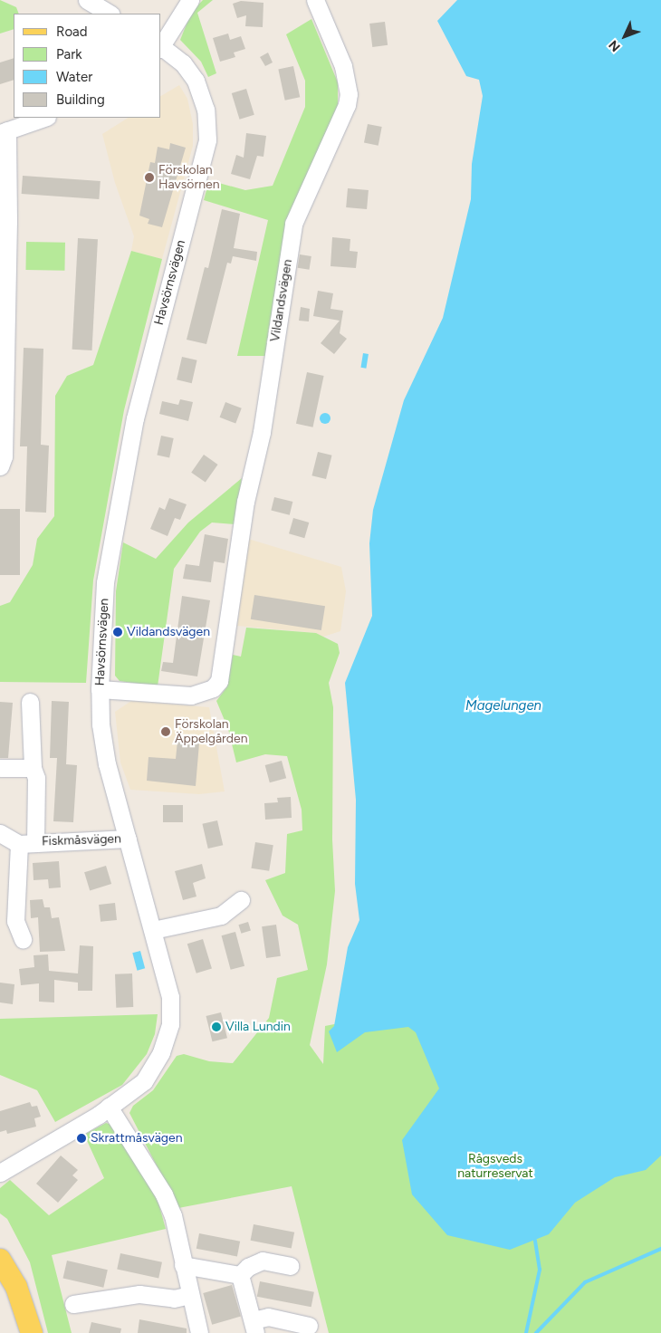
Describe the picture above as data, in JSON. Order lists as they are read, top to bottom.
{
  "streets": {
    "street": ["Havsörnsvägen", "Vildandsvägen", "Fiskmåsvägen"]
  },
  "crossings": [
    ["Havsörnsvägen", "Vildandsvägen"],
    ["Havsörnsvägen", "Fiskmåsvägen"]
  ],
  "water": ["Magelungen"],
  "parks": ["Rågsveds naturreservat"],
  "places": [
    "Förskolan Havsörnen",
    "Vildandsvägen",
    "Förskolan Äppelgården",
    "Villa Lundin",
    "Skrattmåsvägen"
  ],
  "legend": [
    "Road",
    "Park",
    "Water",
    "Building"
  ],
  "north": "bottom left"
}
